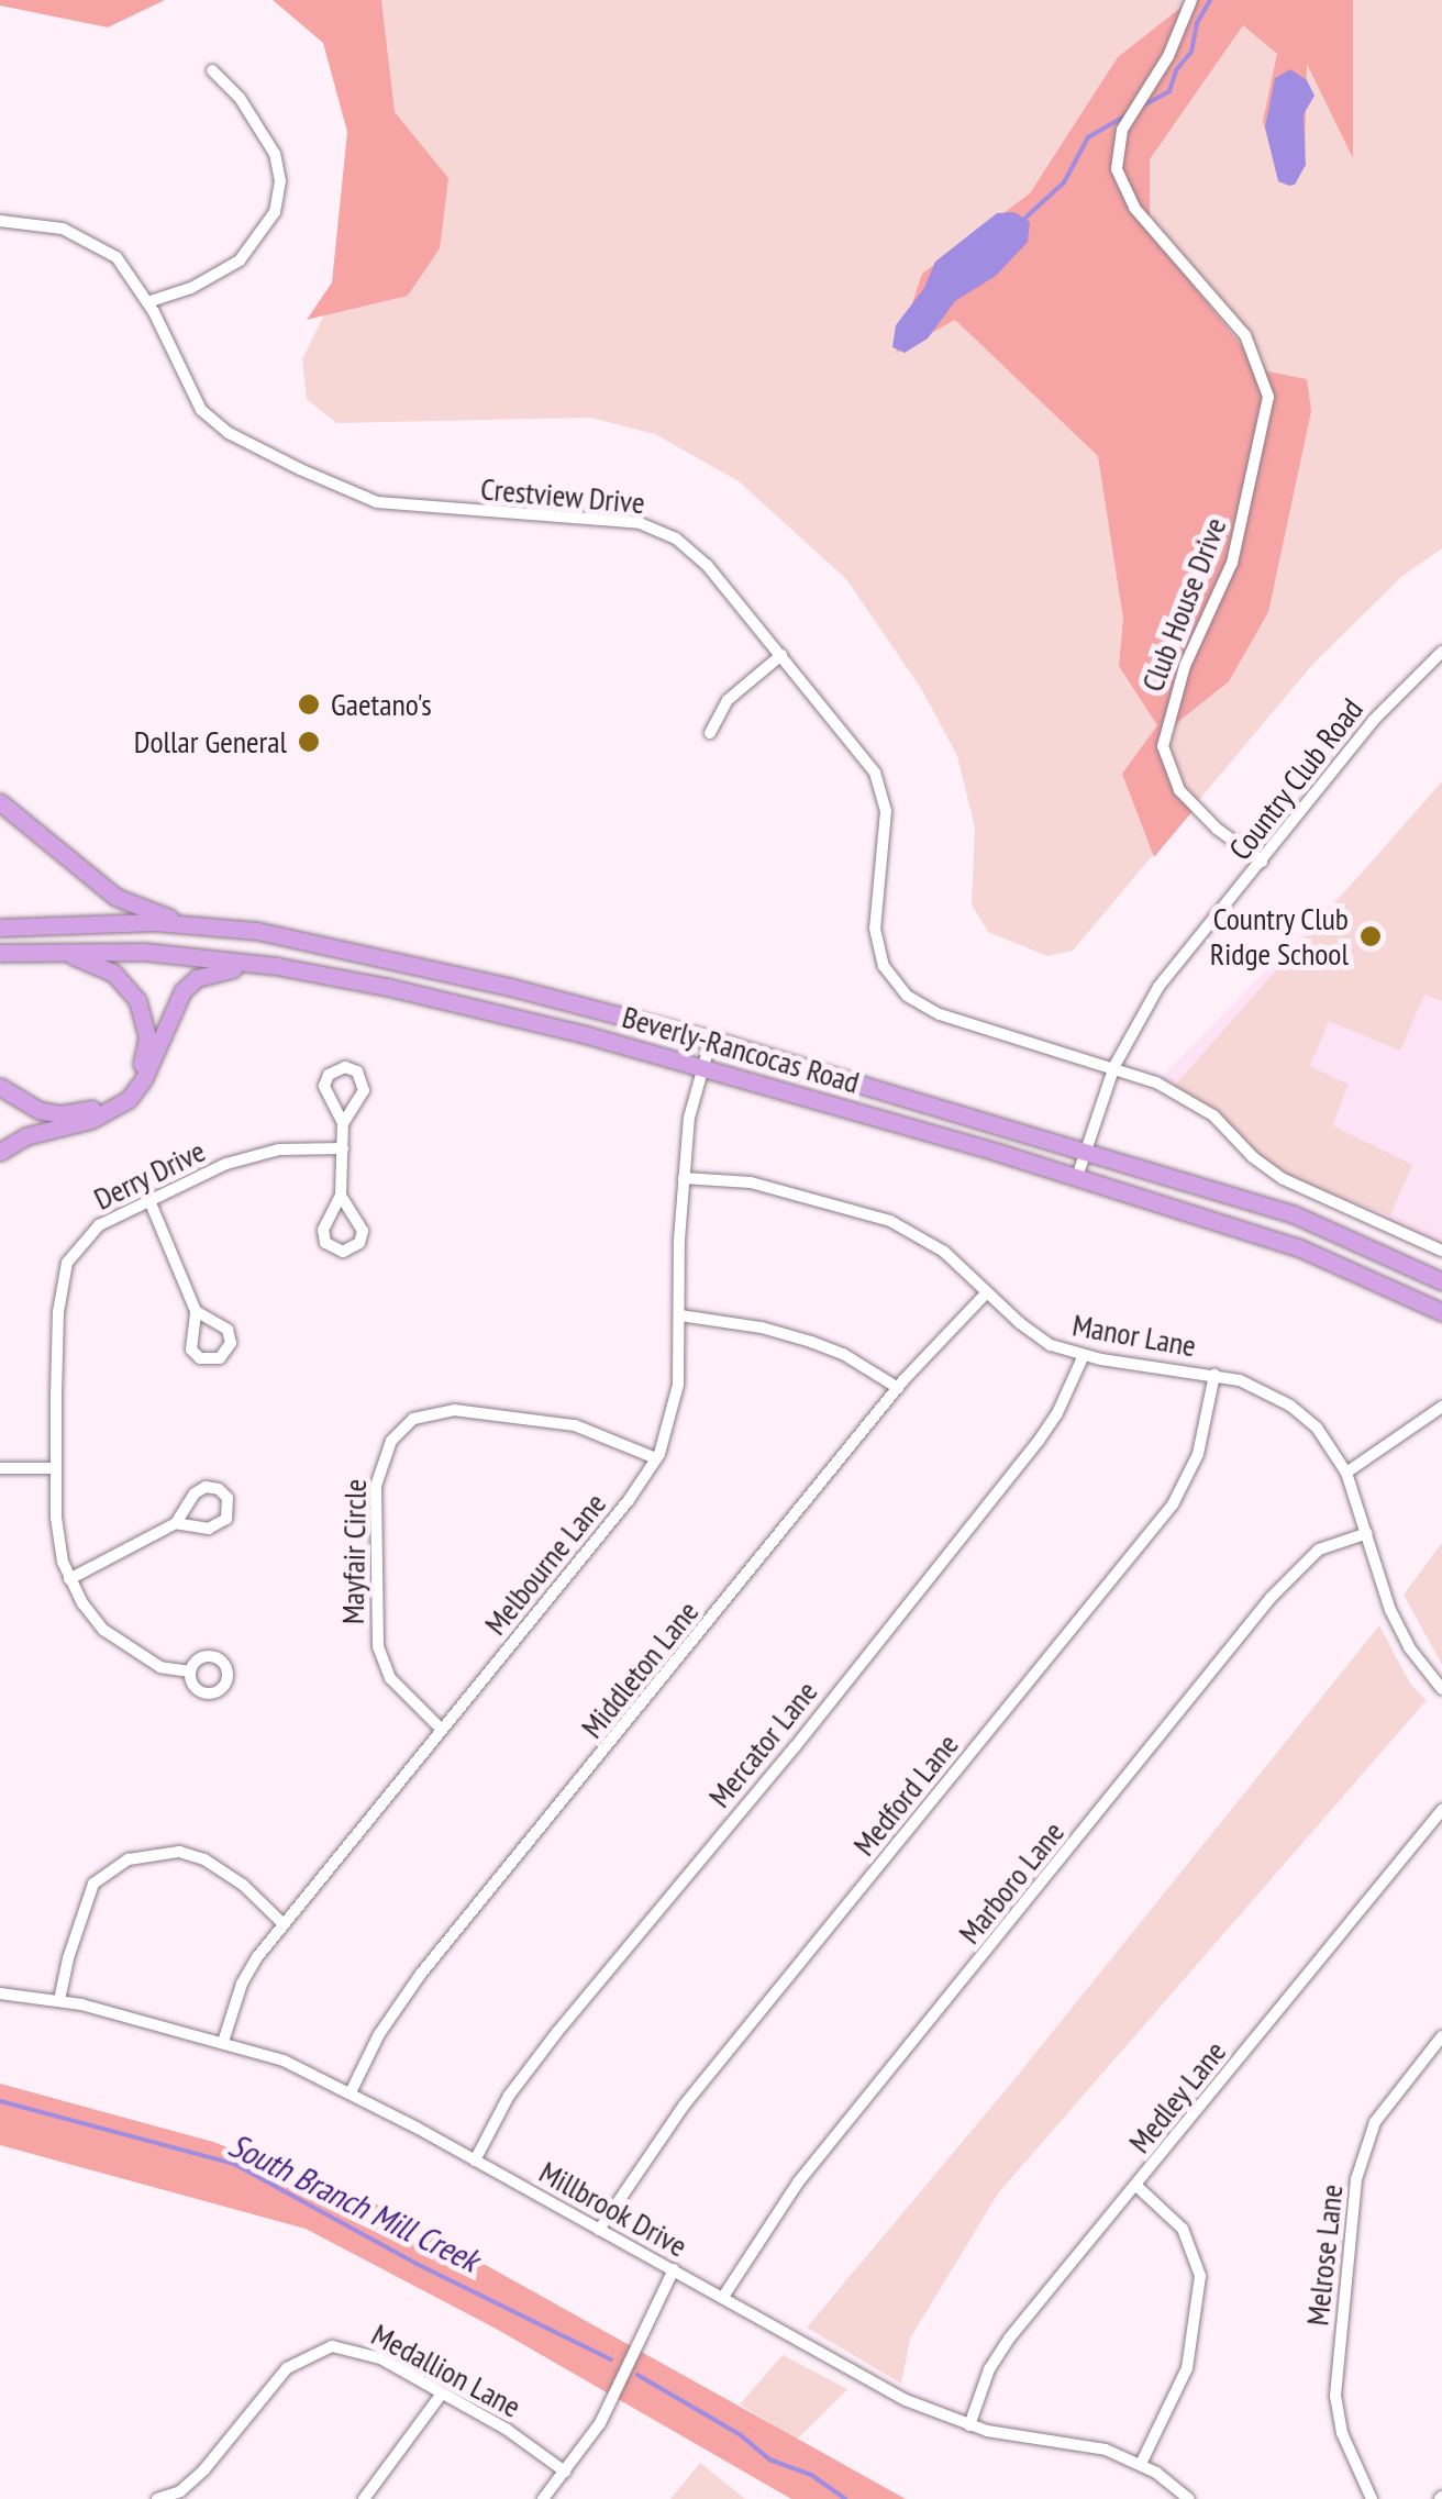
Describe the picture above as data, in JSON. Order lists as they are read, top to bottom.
{
  "streets": {
    "main road": ["Beverly-Rancocas Road"],
    "street": [
      "Crestview Drive",
      "Club House Drive",
      "Country Club Road",
      "Derry Drive",
      "Manor Lane",
      "Mayfair Circle",
      "Melbourne Lane",
      "Middleton Lane",
      "Mercator Lane",
      "Medford Lane",
      "Marboro Lane",
      "Medley Lane",
      "Millbrook Drive",
      "Melrose Lane",
      "Medallion Lane"
    ]
  },
  "crossings": [
    ["Crestview Drive", "Country Club Road"],
    ["Club House Drive", "Country Club Road"],
    ["Country Club Road", "Beverly-Rancocas Road"],
    ["Beverly-Rancocas Road", "Melbourne Lane"],
    ["Manor Lane", "Melbourne Lane"],
    ["Manor Lane", "Middleton Lane"],
    ["Manor Lane", "Mercator Lane"],
    ["Manor Lane", "Medford Lane"],
    ["Manor Lane", "Marboro Lane"],
    ["Mayfair Circle", "Melbourne Lane"],
    ["Melbourne Lane", "Millbrook Drive"],
    ["Middleton Lane", "Millbrook Drive"],
    ["Mercator Lane", "Millbrook Drive"],
    ["Medford Lane", "Millbrook Drive"],
    ["Marboro Lane", "Millbrook Drive"],
    ["Medley Lane", "Millbrook Drive"]
  ],
  "water": ["South Branch Mill Creek"],
  "places": ["Gaetano's", "Dollar General", "Country Club Ridge School"]
}
